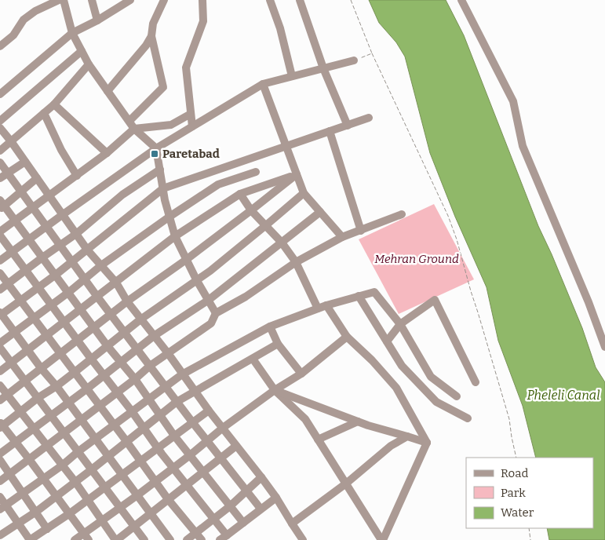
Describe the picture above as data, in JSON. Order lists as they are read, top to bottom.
{
  "water": ["Pheleli Canal"],
  "parks": ["Mehran Ground"],
  "places": {
    "transit": ["Paretabad"]
  },
  "legend": ["Road", "Park", "Water"]
}
